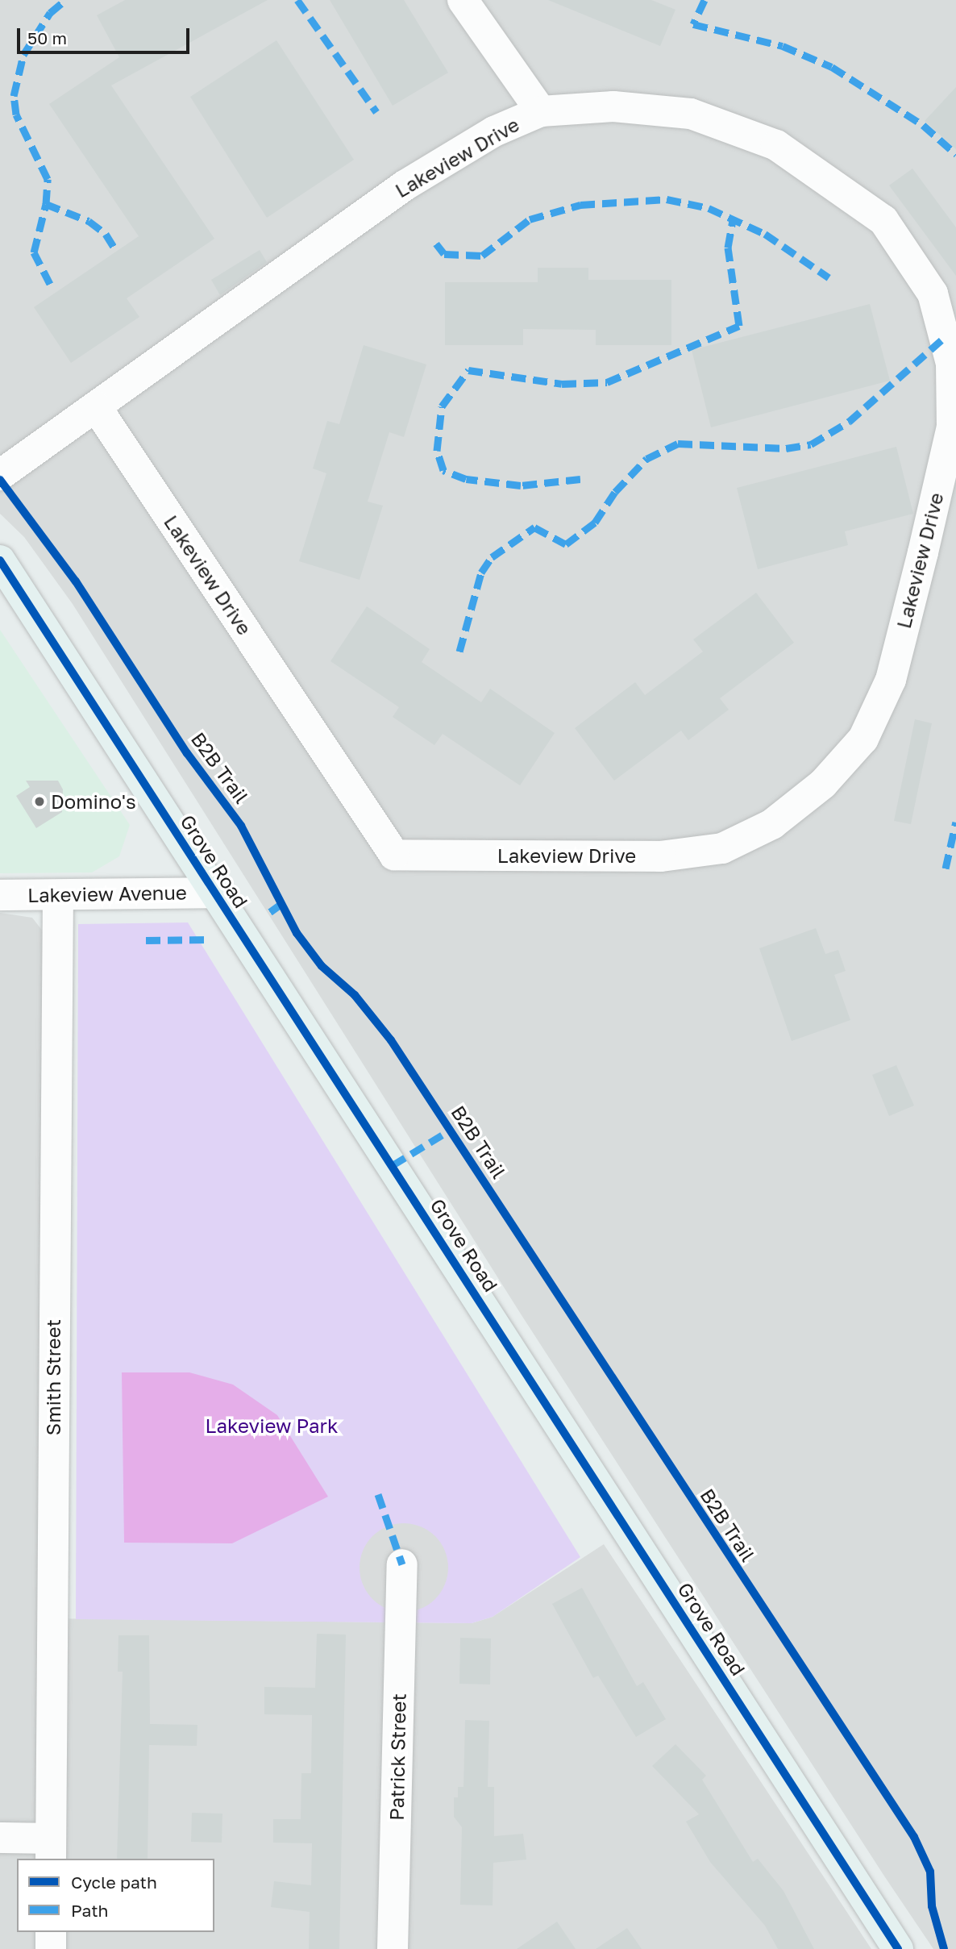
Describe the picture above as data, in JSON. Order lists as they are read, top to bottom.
{
  "streets": {
    "main road": ["Grove Road"],
    "street": [
      "Lakeview Drive",
      "Lakeview Avenue",
      "Smith Street",
      "Patrick Street"
    ],
    "cycle path": ["B2B Trail"]
  },
  "crossings": [
    ["Grove Road", "Lakeview Avenue"],
    ["Lakeview Avenue", "Smith Street"]
  ],
  "parks": ["Lakeview Park"],
  "places": ["Domino's"],
  "legend": ["Cycle path", "Path"],
  "scale_bar": "50 m"
}
